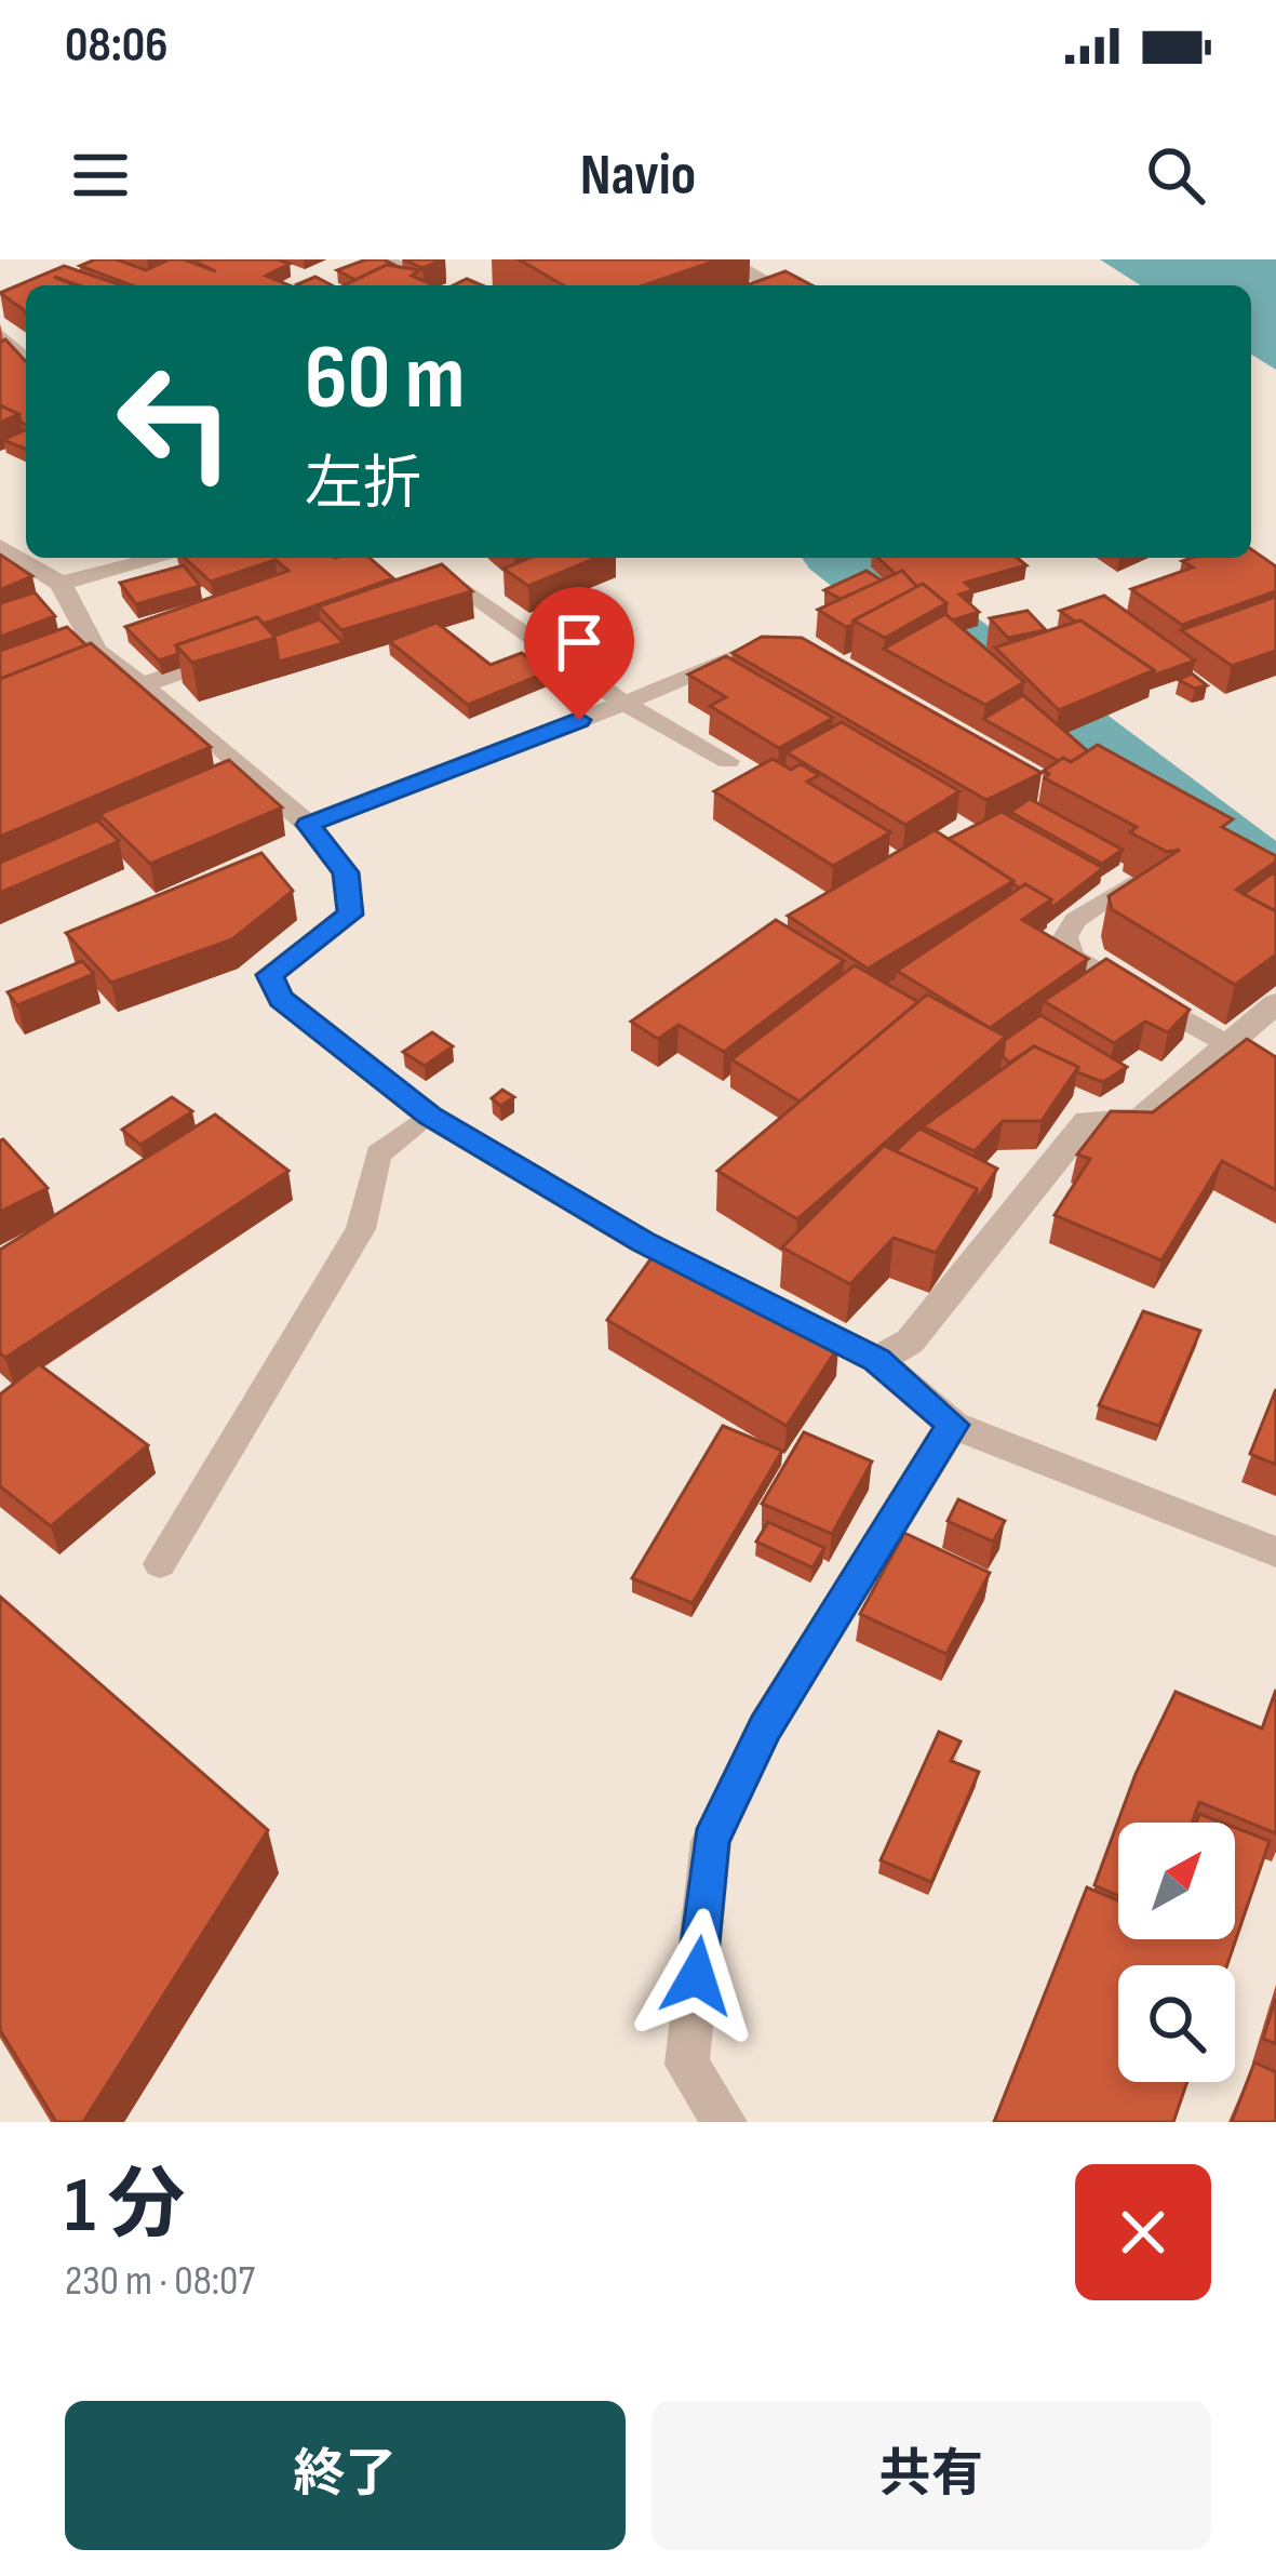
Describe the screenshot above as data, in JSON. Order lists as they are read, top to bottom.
{
  "north": "top right",
  "page": {
    "status": "08:06",
    "header": "Navio",
    "turn": ["60 m", "左折"],
    "heading": ["1 分", "230 m · 08:07"],
    "buttons": ["終了", "共有"]
  }
}
